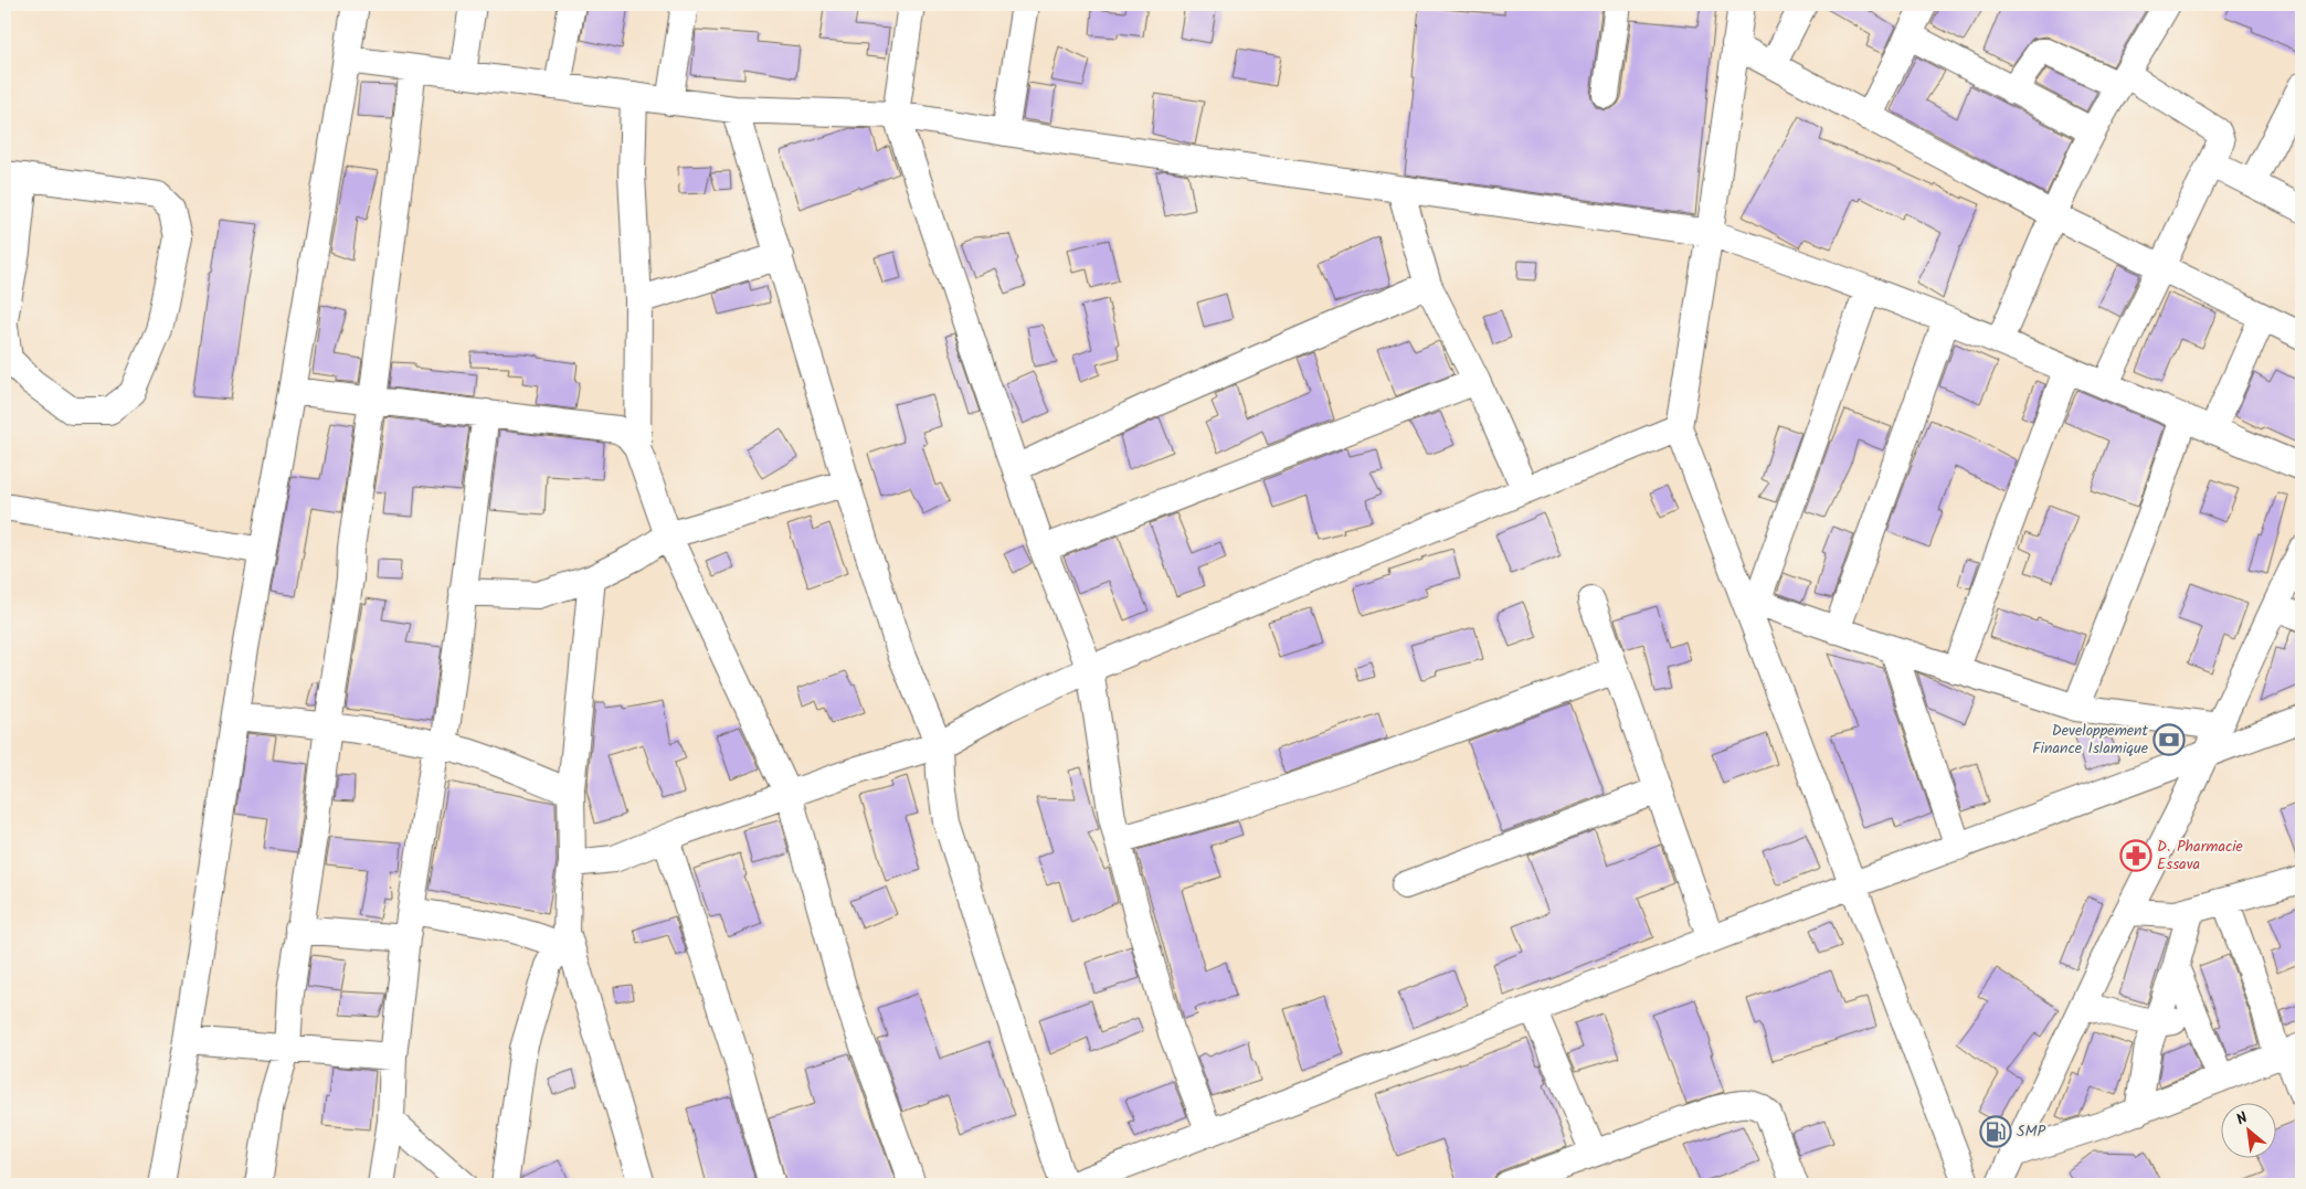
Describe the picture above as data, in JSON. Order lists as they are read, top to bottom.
{
  "places": {
    "bank": ["Developpement Finance Islamique"],
    "pharmacy": ["D. Pharmacie Essava"],
    "fuel station": ["SMP"]
  },
  "north": "top left"
}
